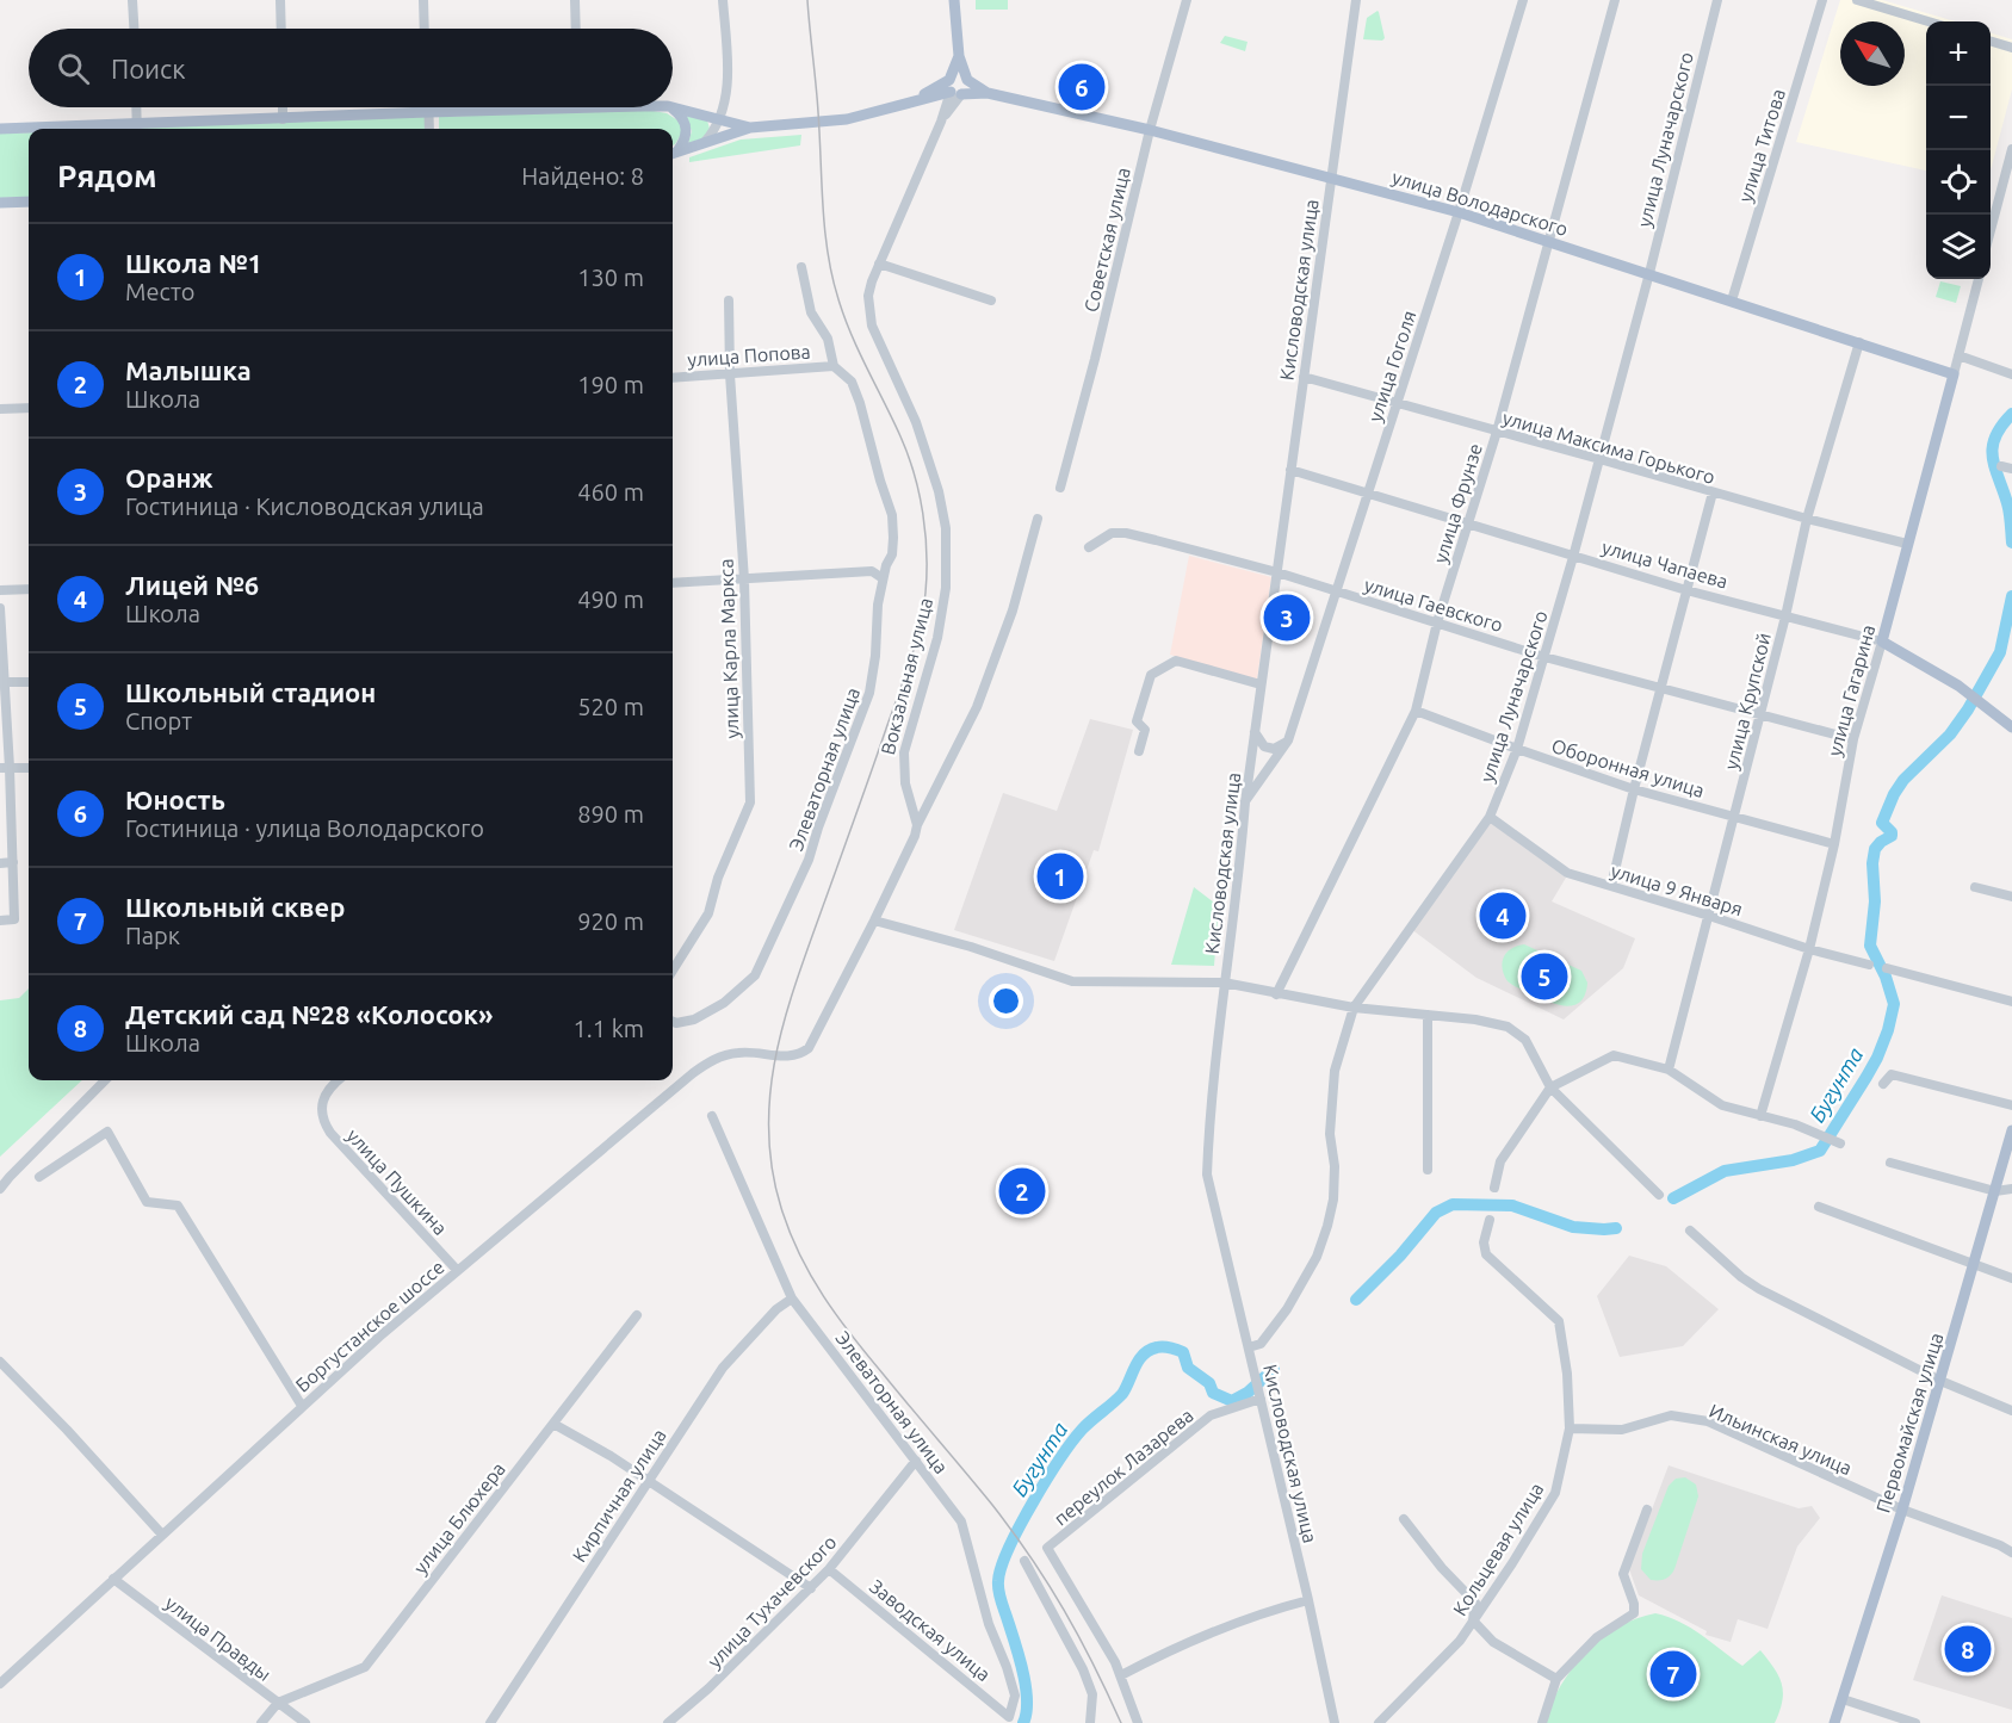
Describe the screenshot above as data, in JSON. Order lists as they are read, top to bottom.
{
  "streets": {
    "main road": [
      "улица Володарского",
      "улица Чапаева",
      "улица Гагарина",
      "Первомайская улица"
    ],
    "street": [
      "улица Луначарского",
      "улица Титова",
      "Советская улица",
      "Кисловодская улица",
      "улица Попова",
      "улица Гоголя",
      "улица Максима Горького",
      "улица Фрунзе",
      "улица Гаевского",
      "улица Карла Маркса",
      "Вокзальная улица",
      "улица Крупской",
      "Оборонная улица",
      "Элеваторная улица",
      "улица 9 Января",
      "улица Пушкина",
      "Боргустанское шоссе",
      "Ильинская улица",
      "переулок Лазарева",
      "Кирпичная улица",
      "улица Блюхера",
      "Кольцевая улица",
      "улица Тухачевского",
      "Заводская улица",
      "улица Правды"
    ]
  },
  "crossings": [
    ["улица Луначарского", "улица Володарского"],
    ["улица Луначарского", "Кисловодская улица"],
    ["улица Луначарского", "улица Максима Горького"],
    ["улица Луначарского", "улица Чапаева"],
    ["улица Луначарского", "улица Гаевского"],
    ["улица Луначарского", "Оборонная улица"],
    ["улица Луначарского", "улица 9 Января"],
    ["улица Титова", "улица Володарского"],
    ["улица Володарского", "Советская улица"],
    ["улица Володарского", "Кисловодская улица"],
    ["улица Володарского", "улица Гоголя"],
    ["улица Володарского", "улица Фрунзе"],
    ["улица Володарского", "улица Гагарина"],
    ["улица Володарского", "улица Крупской"],
    ["Кисловодская улица", "улица Гоголя"],
    ["Кисловодская улица", "улица Максима Горького"],
    ["Кисловодская улица", "улица Чапаева"],
    ["Кисловодская улица", "улица Гаевского"],
    ["Кисловодская улица", "переулок Лазарева"],
    ["улица Попова", "улица Карла Маркса"],
    ["улица Попова", "Элеваторная улица"],
    ["улица Гоголя", "улица Максима Горького"],
    ["улица Гоголя", "улица Чапаева"],
    ["улица Гоголя", "улица Гаевского"],
    ["улица Максима Горького", "улица Фрунзе"],
    ["улица Максима Горького", "улица Гагарина"],
    ["улица Максима Горького", "улица Крупской"],
    ["улица Фрунзе", "улица Чапаева"],
    ["улица Фрунзе", "улица Гаевского"],
    ["улица Фрунзе", "Оборонная улица"],
    ["улица Чапаева", "улица Гагарина"],
    ["улица Чапаева", "улица Крупской"],
    ["улица Гаевского", "улица Гагарина"],
    ["улица Гаевского", "улица Крупской"],
    ["улица Гагарина", "Оборонная улица"],
    ["улица Гагарина", "улица 9 Января"],
    ["улица Крупской", "Оборонная улица"],
    ["улица Крупской", "улица 9 Января"],
    ["Элеваторная улица", "Кирпичная улица"],
    ["Элеваторная улица", "улица Тухачевского"],
    ["Элеваторная улица", "Заводская улица"],
    ["улица Пушкина", "Боргустанское шоссе"],
    ["Боргустанское шоссе", "улица Правды"],
    ["Первомайская улица", "Ильинская улица"],
    ["Ильинская улица", "Кольцевая улица"],
    ["улица Блюхера", "улица Правды"],
    ["улица Тухачевского", "Заводская улица"]
  ],
  "water": ["Бугунта"],
  "north": "top left",
  "page": {
    "map_buttons": ["+", "−"],
    "search": "Поиск",
    "pins": [
      "6",
      "3",
      "1",
      "4",
      "5",
      "2",
      "8",
      "7"
    ],
    "heading": ["Рядом", "Найдено: 8"],
    "list": [
      {
        "mark": "1",
        "name": "Школа №1",
        "note": "Место",
        "value": "130 m"
      },
      {
        "mark": "2",
        "name": "Малышка",
        "note": "Школа",
        "value": "190 m"
      },
      {
        "mark": "3",
        "name": "Оранж",
        "note": "Гостиница · Кисловодская улица",
        "value": "460 m"
      },
      {
        "mark": "4",
        "name": "Лицей №6",
        "note": "Школа",
        "value": "490 m"
      },
      {
        "mark": "5",
        "name": "Школьный стадион",
        "note": "Спорт",
        "value": "520 m"
      },
      {
        "mark": "6",
        "name": "Юность",
        "note": "Гостиница · улица Володарского",
        "value": "890 m"
      },
      {
        "mark": "7",
        "name": "Школьный сквер",
        "note": "Парк",
        "value": "920 m"
      },
      {
        "mark": "8",
        "name": "Детский сад №28 «Колосок»",
        "note": "Школа",
        "value": "1.1 km"
      }
    ]
  }
}
